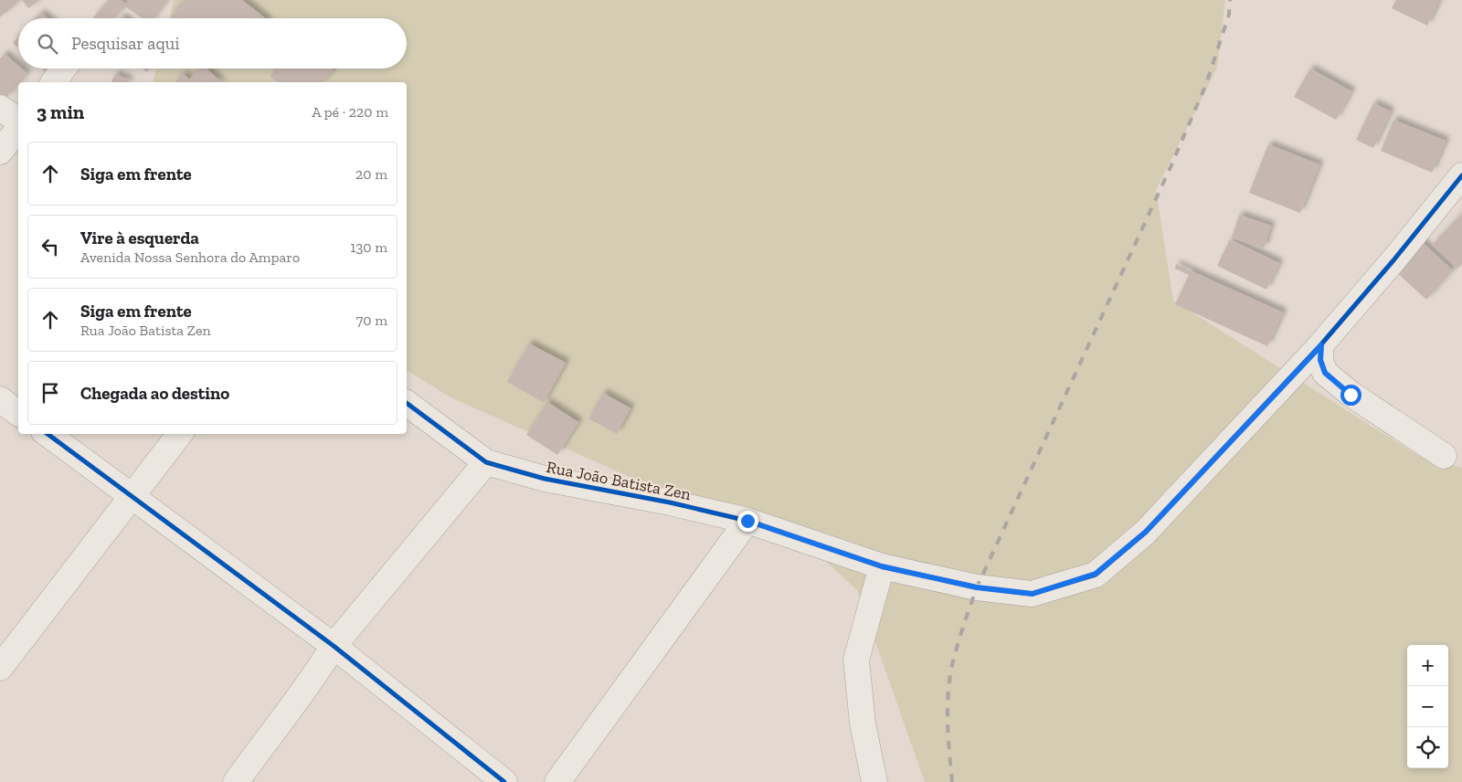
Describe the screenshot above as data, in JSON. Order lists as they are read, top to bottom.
{
  "streets": {
    "street": ["Rua João Batista Zen"]
  },
  "page": {
    "search": "Pesquisar aqui",
    "heading": ["3 min", "A pé · 220 m"],
    "list": [
      ["Siga em frente", "20 m"],
      ["Vire à esquerda", "Avenida Nossa Senhora do Amparo", "130 m"],
      ["Siga em frente", "Rua João Batista Zen", "70 m"],
      "Chegada ao destino"
    ],
    "map_buttons": ["+", "−"]
  }
}
